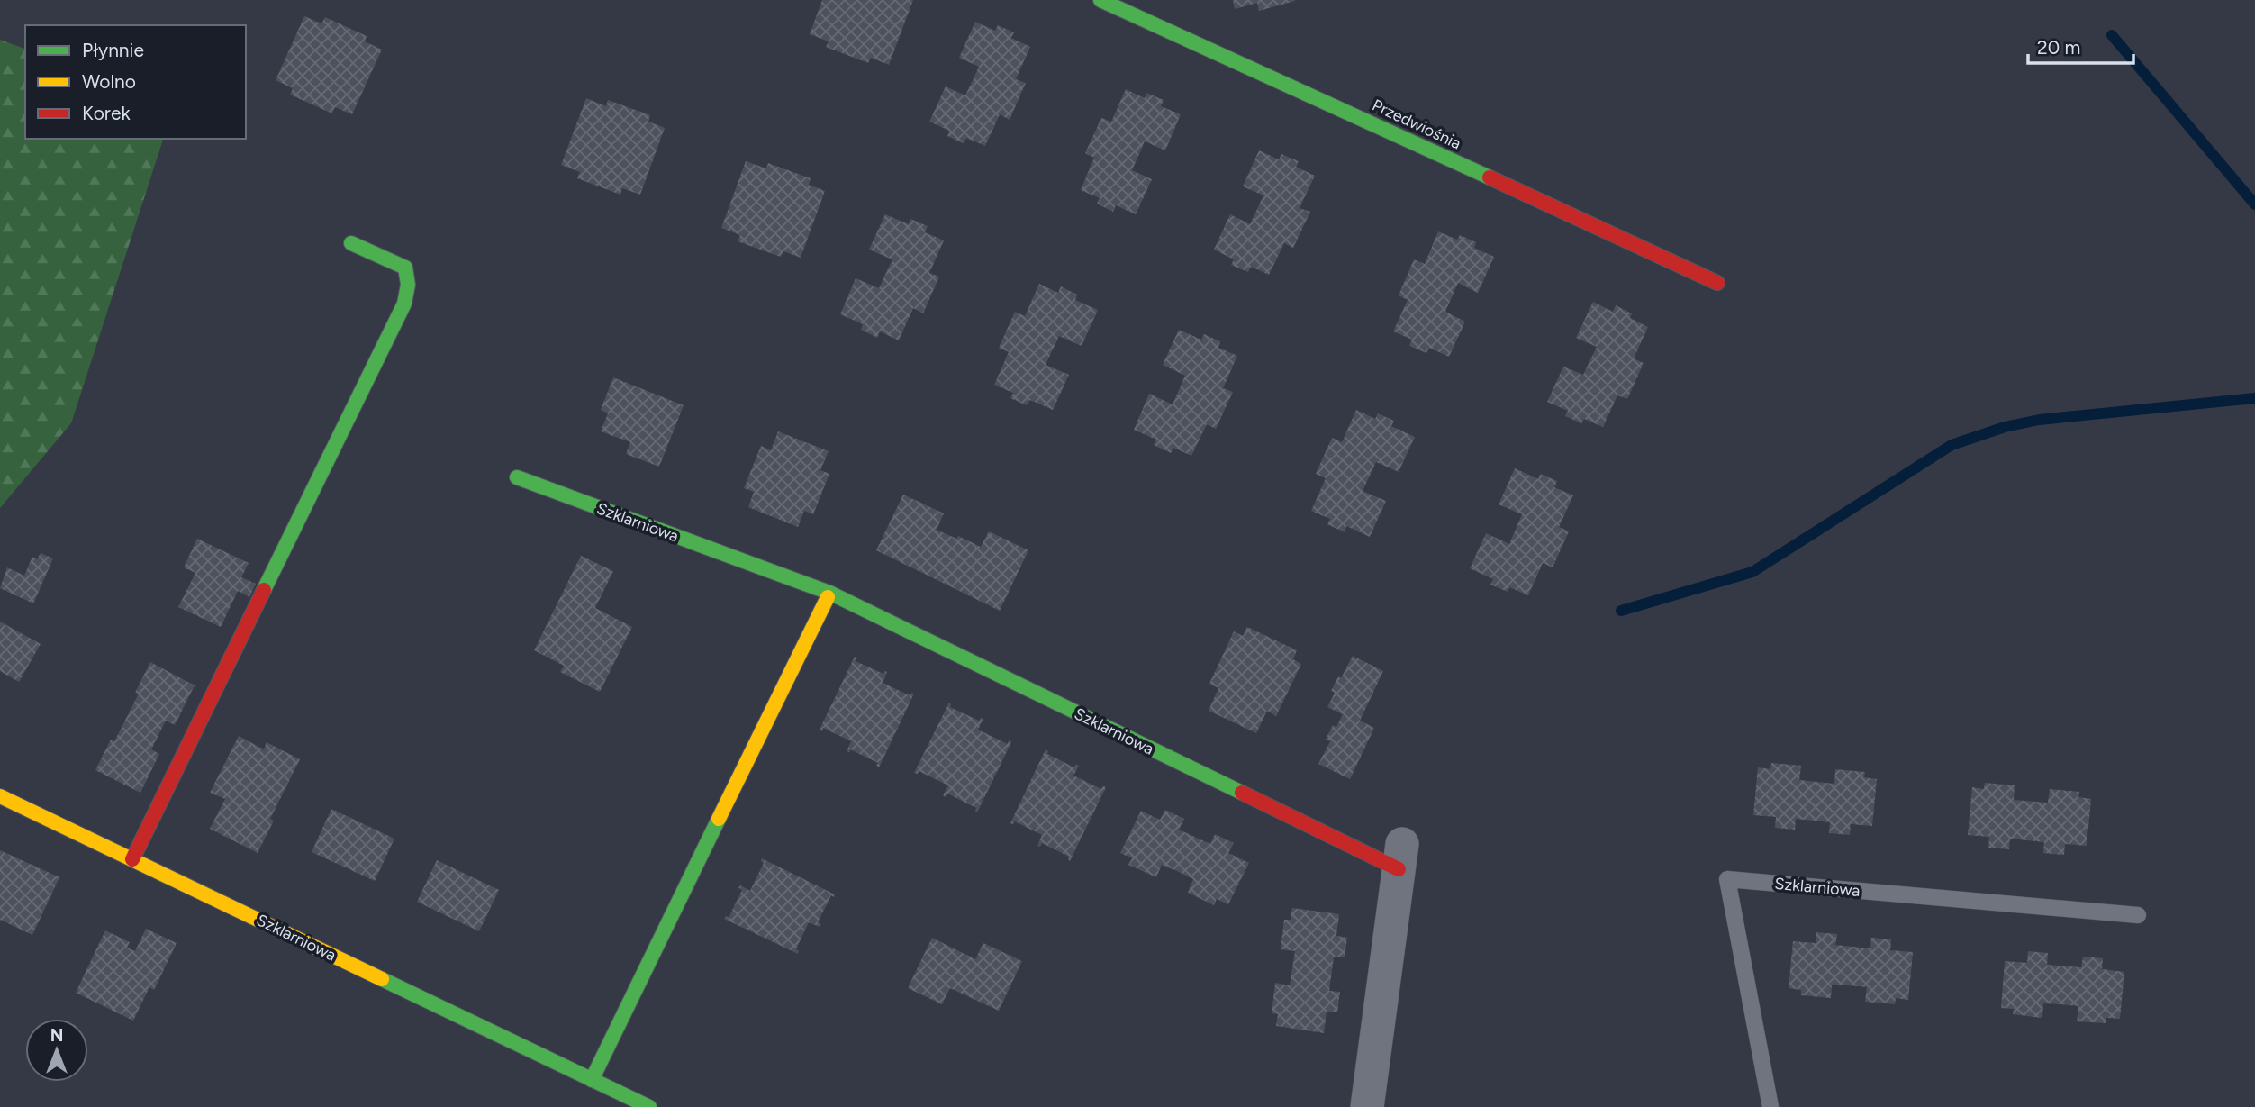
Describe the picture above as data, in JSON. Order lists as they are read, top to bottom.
{
  "streets": {
    "street": ["Przedwiośnia", "Szklarniowa"]
  },
  "legend": ["Płynnie", "Wolno", "Korek"],
  "scale_bar": "20 m",
  "north": "top"
}
